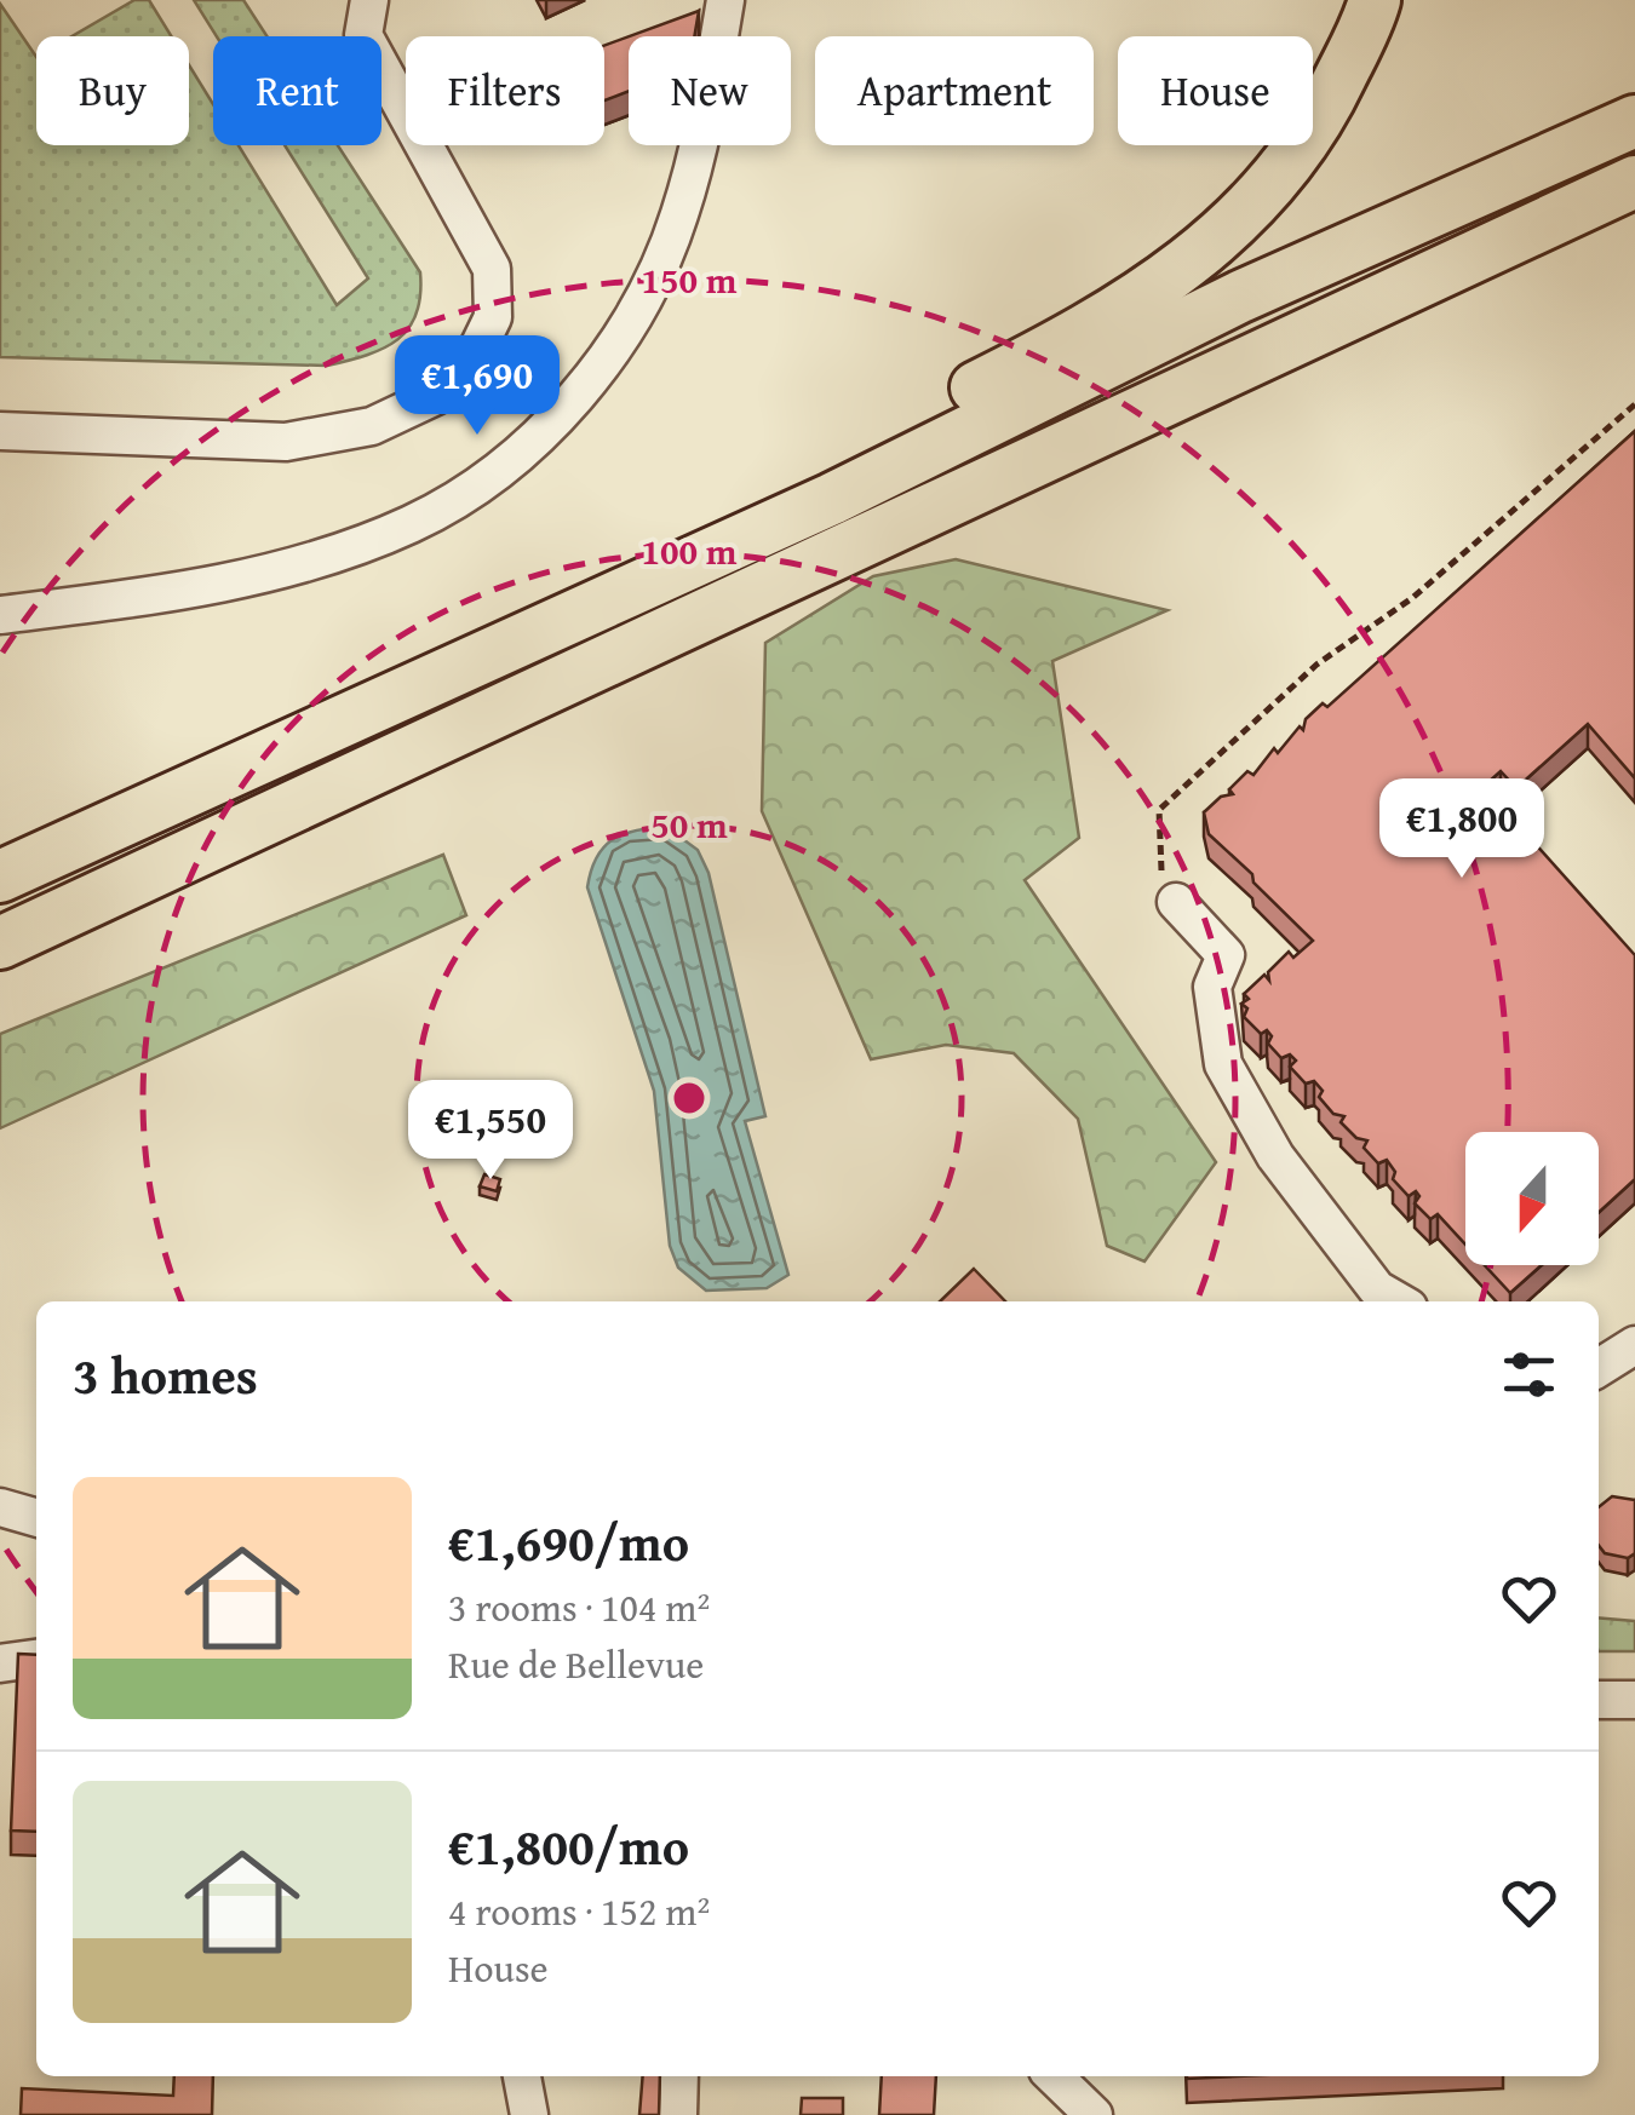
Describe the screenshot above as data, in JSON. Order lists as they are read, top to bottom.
{
  "north": "bottom",
  "page": {
    "chip": [
      "Buy",
      "Rent",
      "Filters",
      "New",
      "Apartment",
      "House"
    ],
    "price": ["€1,690", "€1,800", "€1,550"],
    "heading": "3 homes",
    "list": [
      {
        "name": "€1,690/mo",
        "note": "3 rooms · 104 m² · Rue de Bellevue"
      },
      {
        "name": "€1,800/mo",
        "note": "4 rooms · 152 m² · House"
      }
    ]
  },
  "rings": ["150 m", "100 m", "50 m"]
}
